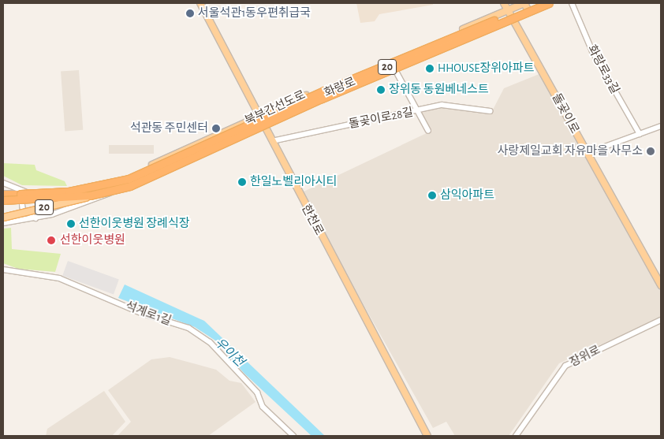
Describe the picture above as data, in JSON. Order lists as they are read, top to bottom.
{
  "streets": {
    "highway": ["북부간선도로"],
    "main road": [
      "20",
      "화랑로",
      "돌곶이로",
      "한천로"
    ],
    "street": [
      "화랑로33길",
      "돌곶이로28길",
      "석계로1길",
      "장위로"
    ]
  },
  "crossings": [
    ["화랑로", "돌곶이로"],
    ["화랑로", "한천로"],
    ["돌곶이로28길", "한천로"]
  ],
  "water": ["우이천"],
  "places": [
    "서울석관1동우편취급국",
    "HHOUSE장위아파트",
    "장위동 동원베네스트",
    "석관동 주민센터",
    "사랑제일교회 자유마을 사무소",
    "한일노벨리아시티",
    "삼익아파트",
    "선한이웃병원 장례식장",
    "선한이웃병원"
  ]
}
